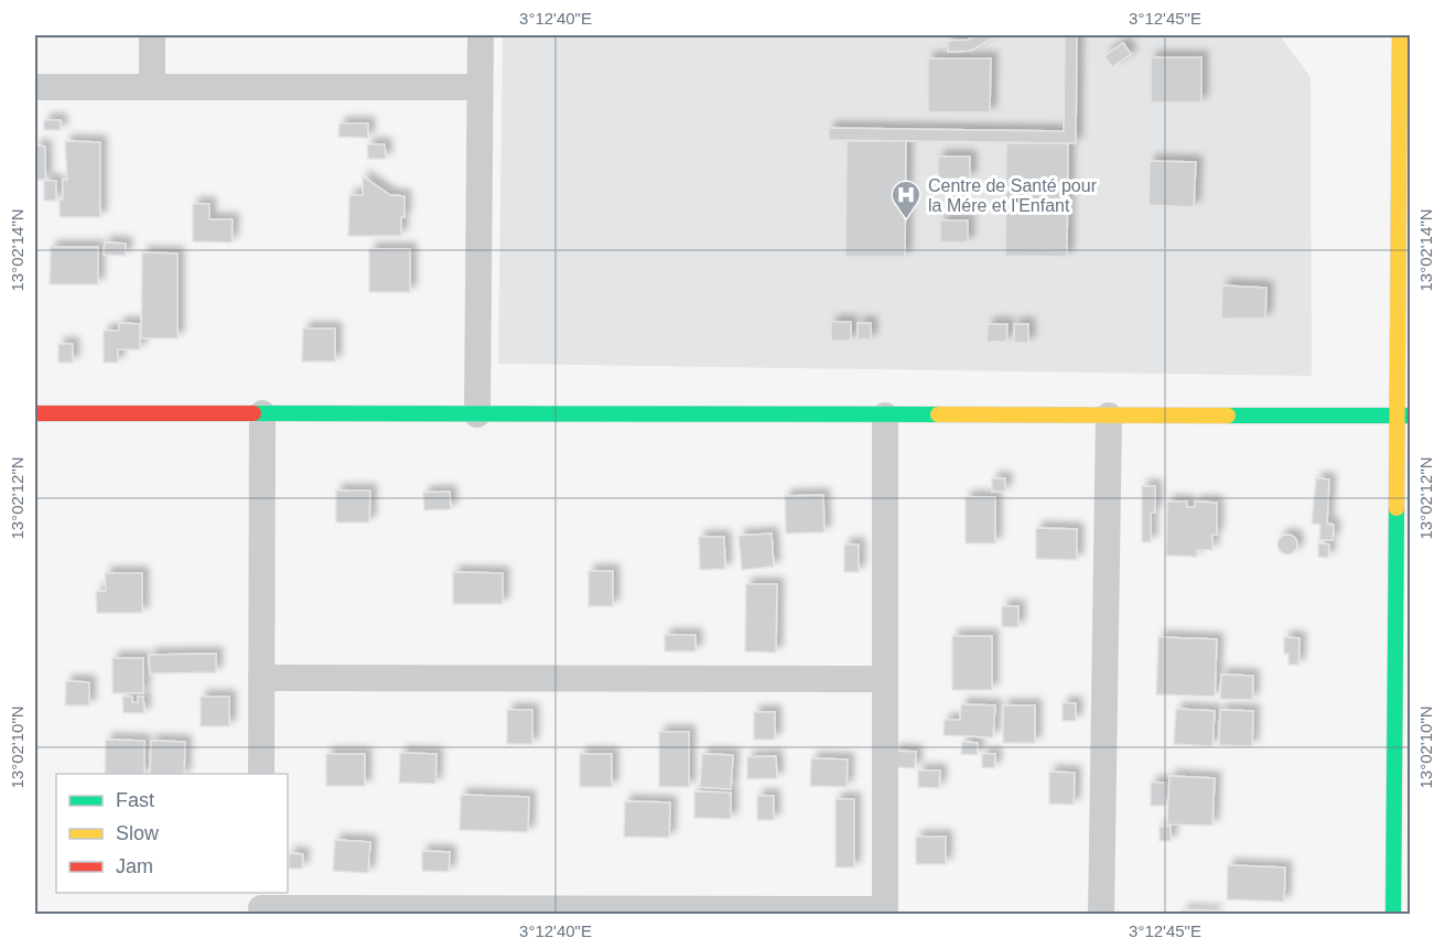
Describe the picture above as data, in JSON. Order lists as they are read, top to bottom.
{
  "places": {
    "hospital": ["Centre de Santé pour la Mére et l'Enfant"]
  },
  "legend": ["Fast", "Slow", "Jam"],
  "coordinates": [
    "3°12'40\"E",
    "3°12'45\"E",
    "13°02'14\"N",
    "13°02'12\"N",
    "13°02'10\"N"
  ]
}
